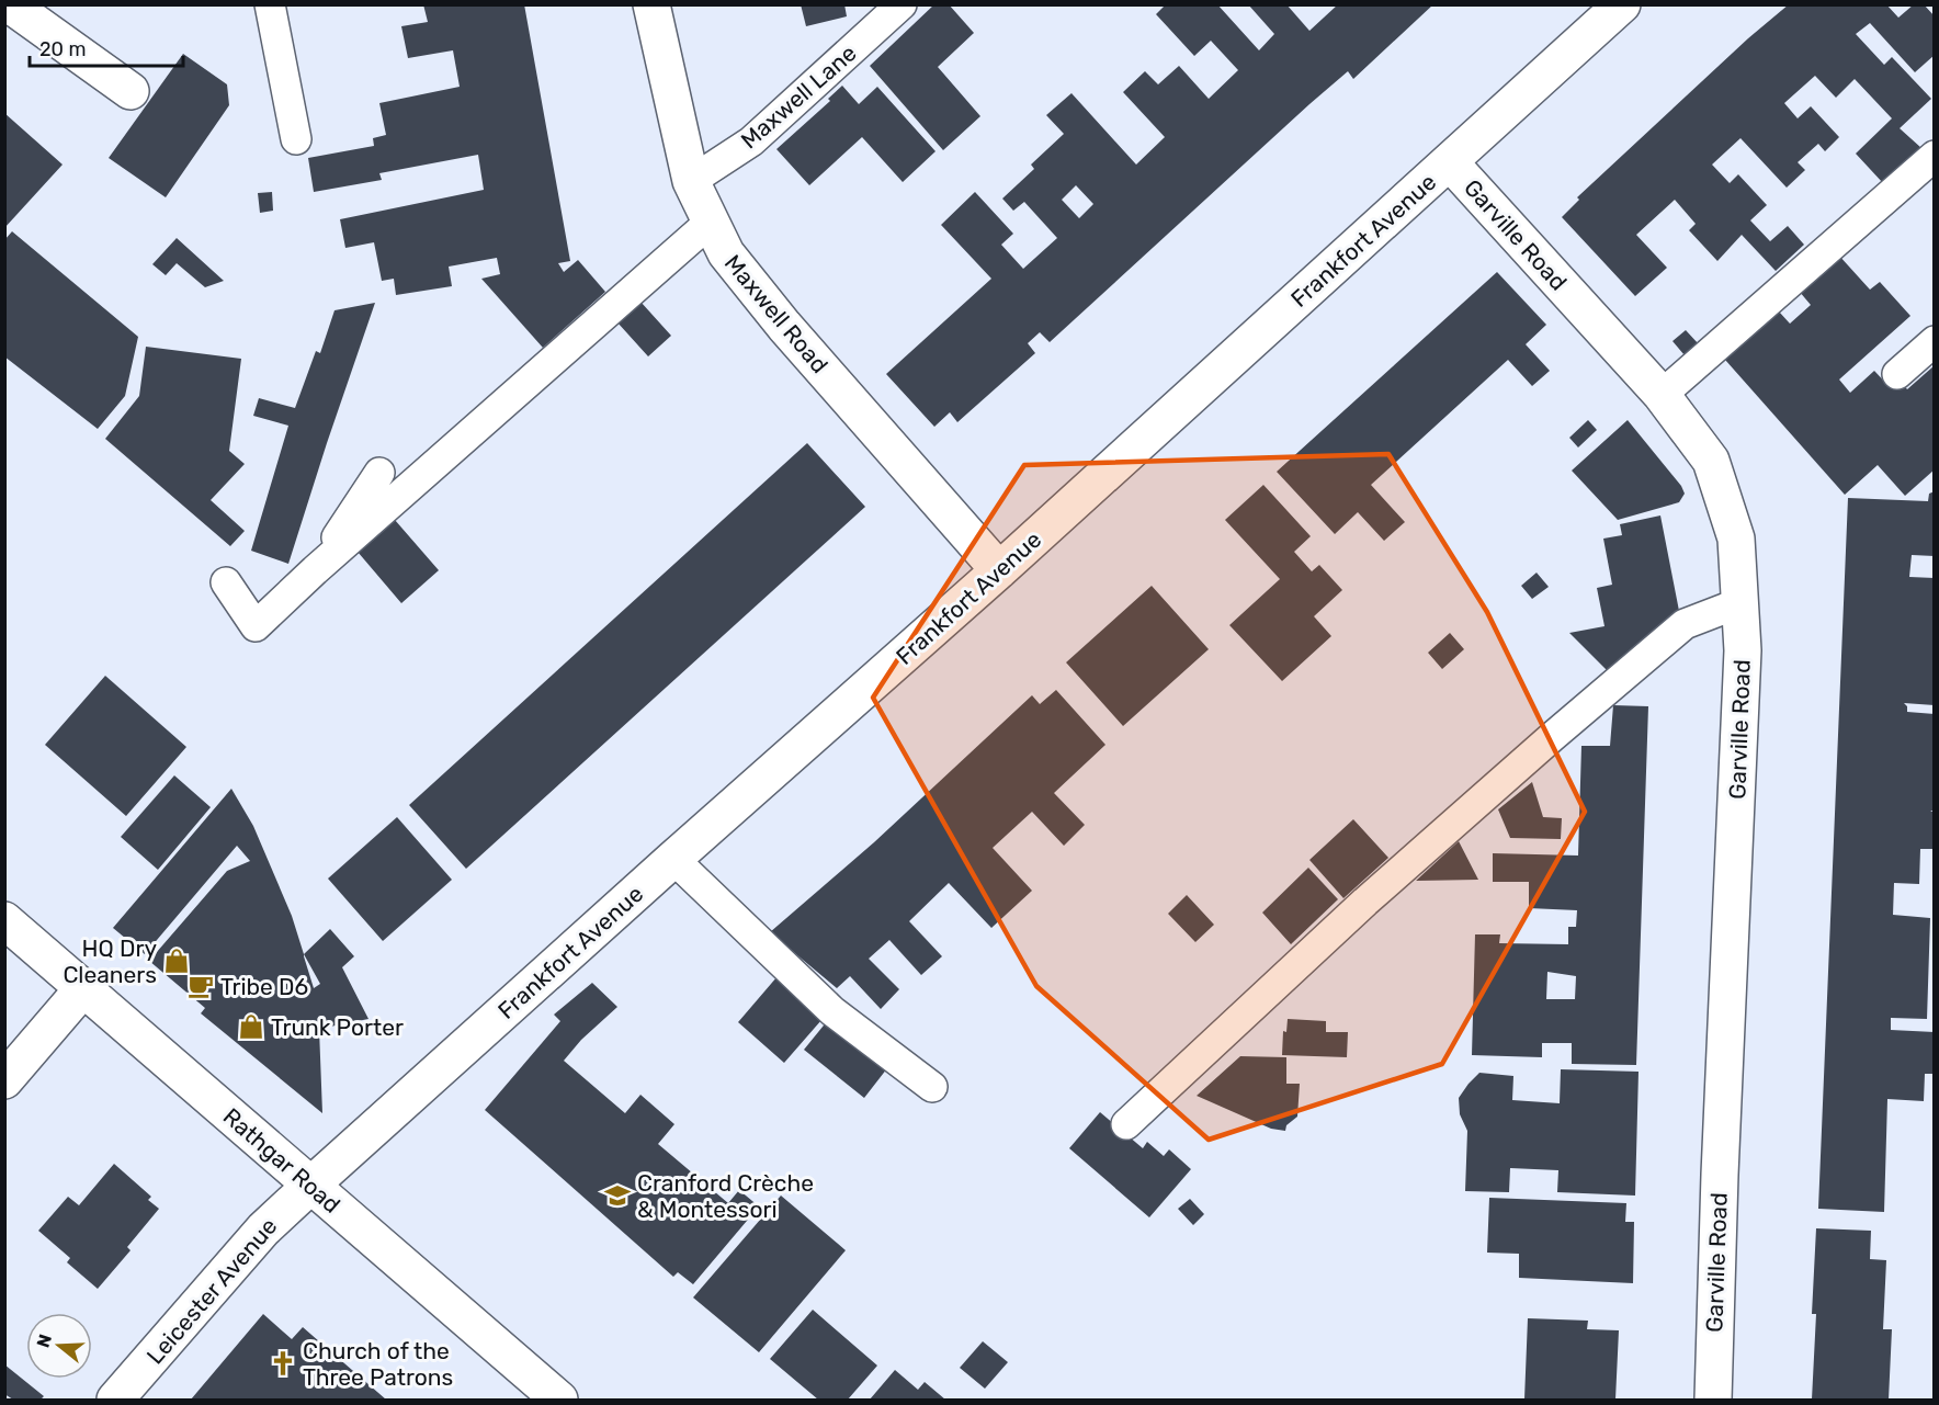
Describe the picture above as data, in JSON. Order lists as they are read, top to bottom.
{
  "streets": {
    "street": [
      "Garville Road",
      "Frankfort Avenue",
      "Maxwell Road",
      "Rathgar Road",
      "Leicester Avenue"
    ],
    "lane": ["Maxwell Lane"]
  },
  "crossings": [
    ["Maxwell Lane", "Maxwell Road"],
    ["Garville Road", "Frankfort Avenue"],
    ["Frankfort Avenue", "Maxwell Road"],
    ["Frankfort Avenue", "Rathgar Road"],
    ["Frankfort Avenue", "Leicester Avenue"],
    ["Rathgar Road", "Leicester Avenue"]
  ],
  "places": {
    "shop": ["HQ Dry Cleaners", "Trunk Porter"],
    "cafe": ["Tribe D6"],
    "school or university": ["Cranford Crèche & Montessori"],
    "church": ["Church of the Three Patrons"]
  },
  "scale_bar": "20 m",
  "north": "left"
}
